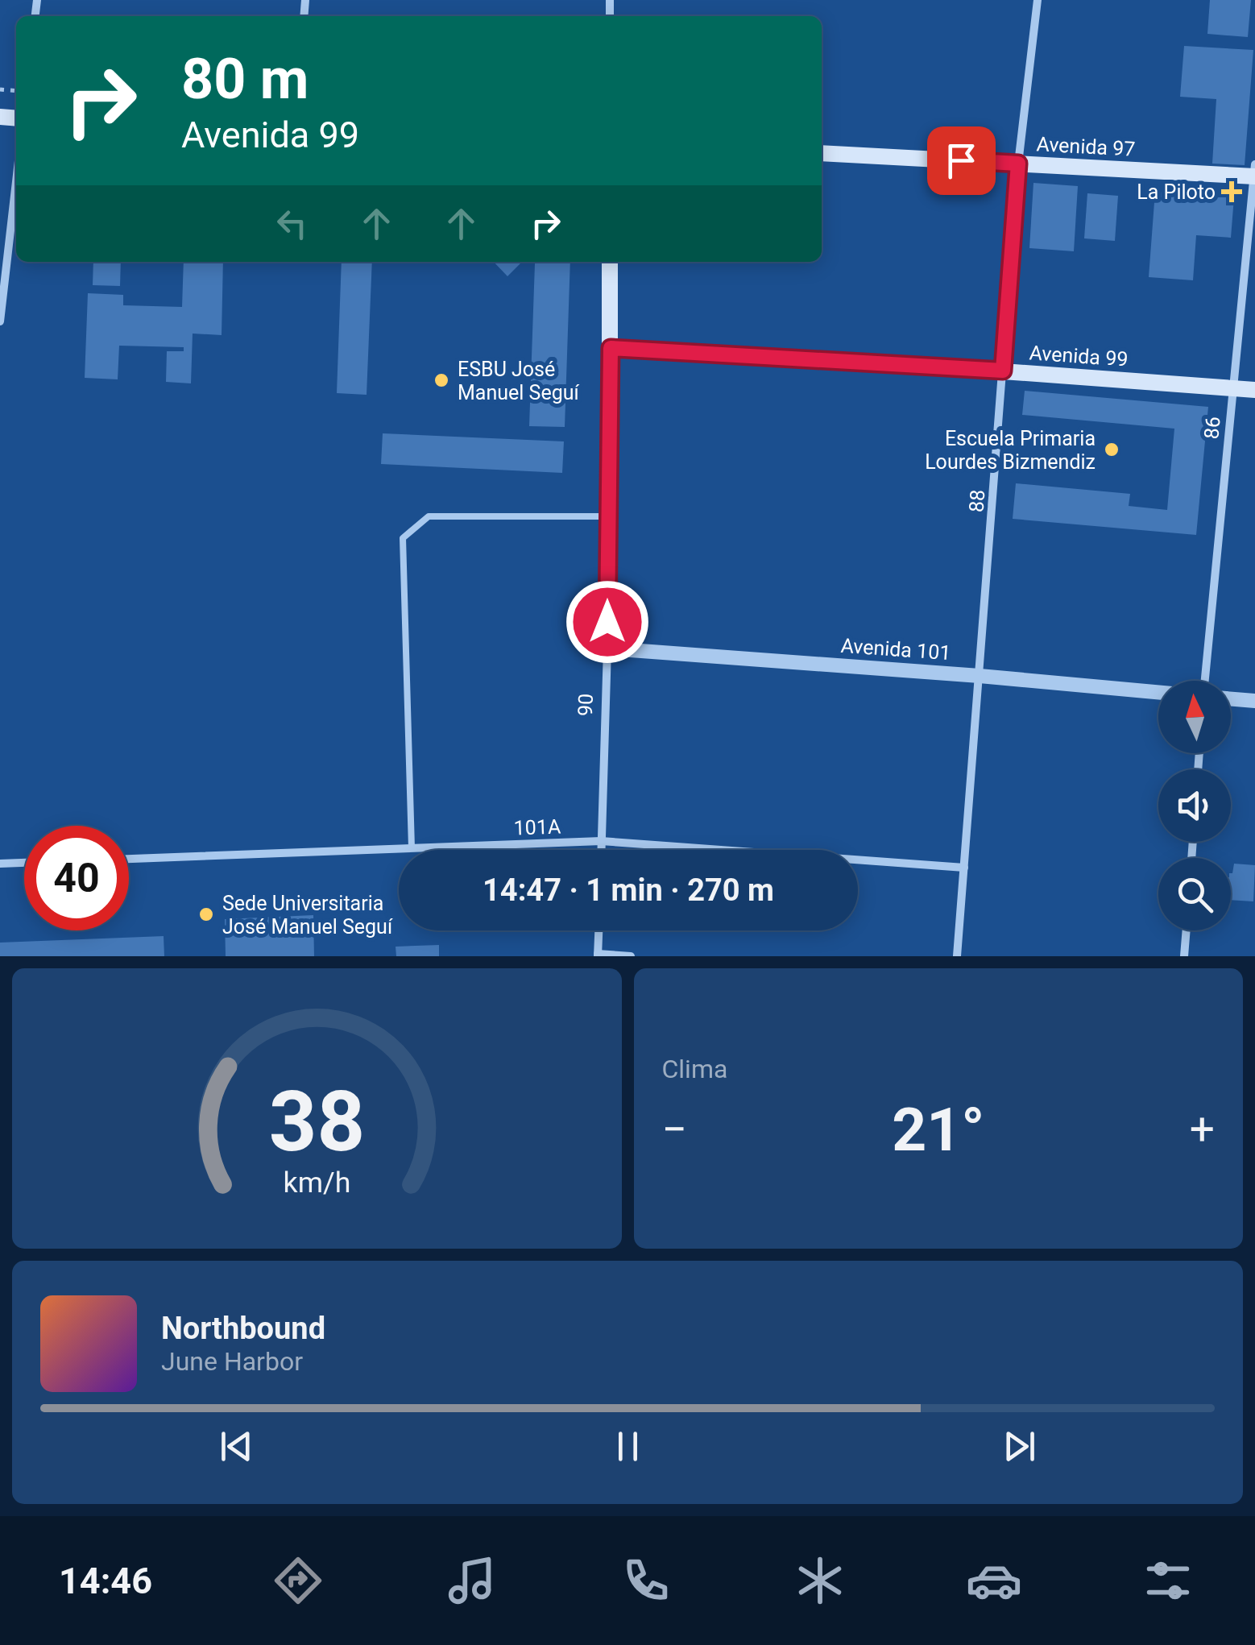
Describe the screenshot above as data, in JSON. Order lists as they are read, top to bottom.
{
  "streets": {
    "main road": ["Avenida 97", "Avenida 99", "90"],
    "street": [
      "86",
      "88",
      "Avenida 101",
      "101A"
    ]
  },
  "crossings": [
    ["Avenida 97", "86"],
    ["Avenida 97", "88"],
    ["Avenida 99", "86"],
    ["Avenida 99", "88"],
    ["Avenida 99", "90"],
    ["88", "Avenida 101"],
    ["88", "101A"],
    ["Avenida 101", "90"],
    ["90", "101A"]
  ],
  "places": {
    "health": ["La Piloto"],
    "other": ["ESBU José Manuel Seguí", "Escuela Primaria Lourdes Bizmendiz", "Sede Universitaria José Manuel Seguí"]
  },
  "north": "top",
  "page": {
    "turn": ["80 m", "Avenida 99"],
    "limit": "40",
    "trip": "14:47 · 1 min · 270 m",
    "tile": "Clima",
    "heat": ["−", "21°", "+"],
    "song": ["Northbound", "June Harbor"],
    "tabs": "14:46",
    "gauge": ["38", "km/h"]
  }
}
